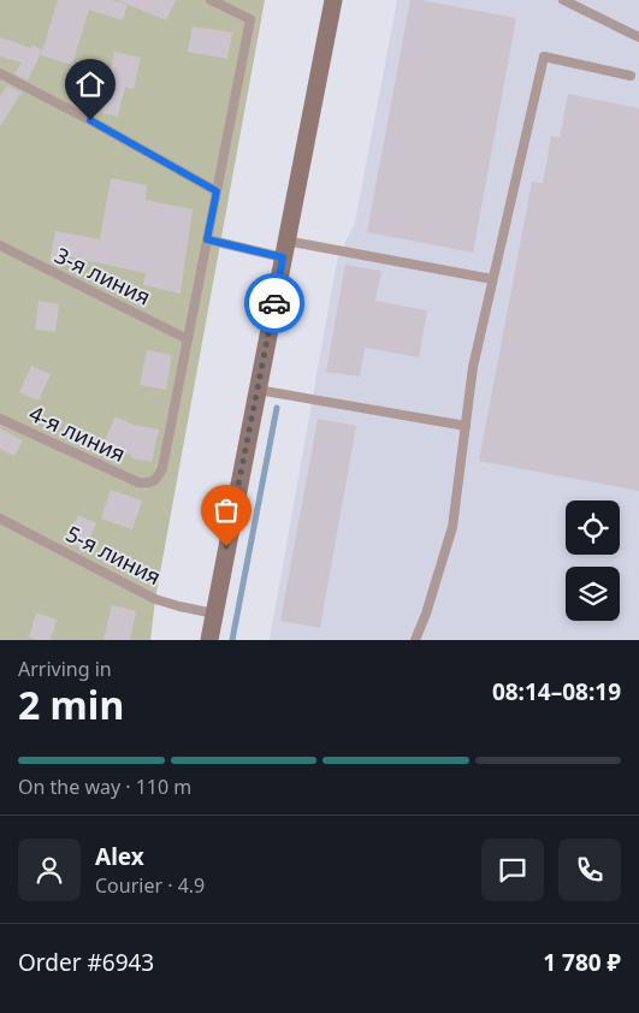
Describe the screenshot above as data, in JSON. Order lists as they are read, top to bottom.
{
  "streets": {
    "lane": ["3-я линия", "4-я линия", "5-я линия"]
  },
  "crossings": [
    ["3-я линия", "4-я линия"]
  ],
  "page": {
    "heading": ["2 min", "Arriving in", "08:14–08:19"],
    "panel": [
      "Alex",
      "Courier · 4.9",
      "Order #6943",
      "1 780 ₽"
    ],
    "bar": "On the way · 110 m"
  }
}
